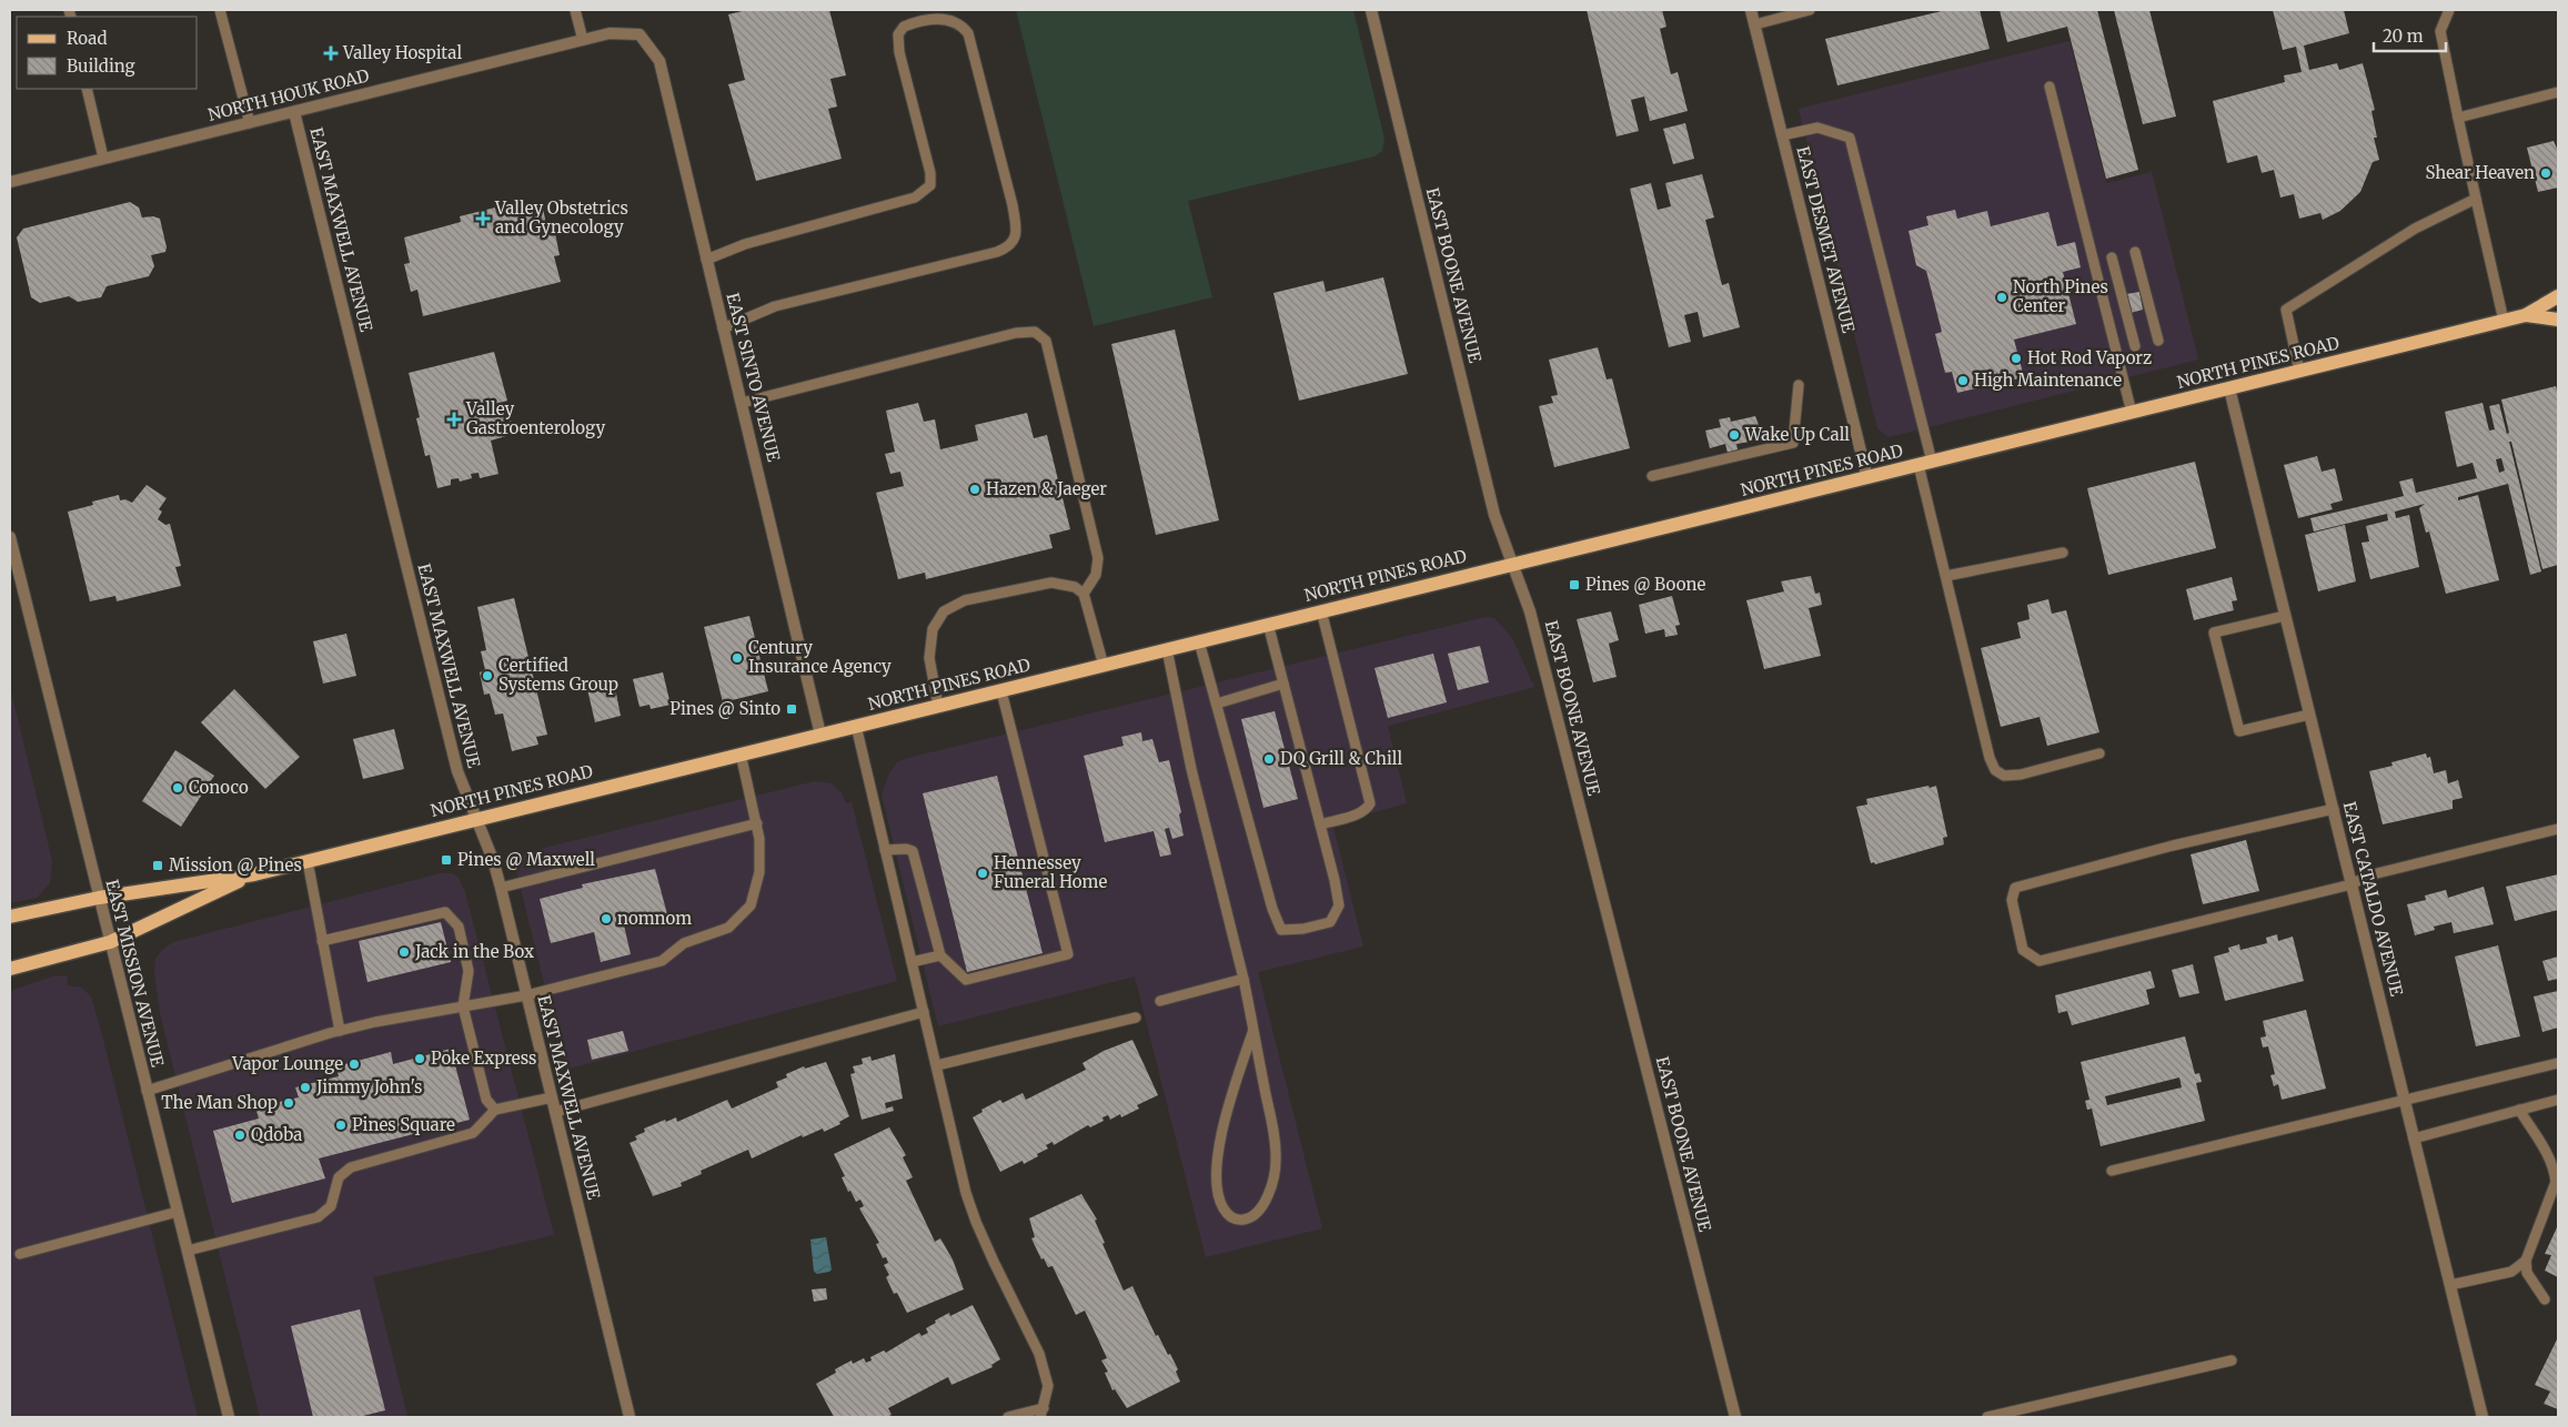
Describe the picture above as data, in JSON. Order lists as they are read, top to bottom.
{
  "streets": {
    "main road": ["NORTH PINES ROAD"],
    "street": [
      "NORTH HOUK ROAD",
      "EAST MAXWELL AVENUE",
      "EAST DESMET AVENUE",
      "EAST BOONE AVENUE",
      "EAST SINTO AVENUE",
      "EAST CATALDO AVENUE",
      "EAST MISSION AVENUE"
    ]
  },
  "crossings": [
    ["NORTH HOUK ROAD", "EAST MAXWELL AVENUE"],
    ["NORTH HOUK ROAD", "EAST SINTO AVENUE"],
    ["EAST MAXWELL AVENUE", "NORTH PINES ROAD"],
    ["EAST DESMET AVENUE", "NORTH PINES ROAD"],
    ["EAST BOONE AVENUE", "NORTH PINES ROAD"],
    ["NORTH PINES ROAD", "EAST SINTO AVENUE"],
    ["NORTH PINES ROAD", "EAST CATALDO AVENUE"],
    ["NORTH PINES ROAD", "EAST MISSION AVENUE"]
  ],
  "places": {
    "health": ["Valley Hospital", "Valley Obstetrics and Gynecology", "Valley Gastroenterology"],
    "other": [
      "Shear Heaven",
      "North Pines Center",
      "Hot Rod Vaporz",
      "High Maintenance",
      "Wake Up Call",
      "Hazen & Jaeger",
      "Century Insurance Agency",
      "Certified Systems Group",
      "DQ Grill & Chill",
      "Conoco",
      "Hennessey Funeral Home",
      "nomnom",
      "Jack in the Box",
      "Poke Express",
      "Vapor Lounge",
      "Jimmy John's",
      "The Man Shop",
      "Pines Square",
      "Qdoba"
    ],
    "transit": [
      "Pines @ Boone",
      "Pines @ Sinto",
      "Pines @ Maxwell",
      "Mission @ Pines"
    ]
  },
  "legend": ["Road", "Building"],
  "scale_bar": "20 m"
}
